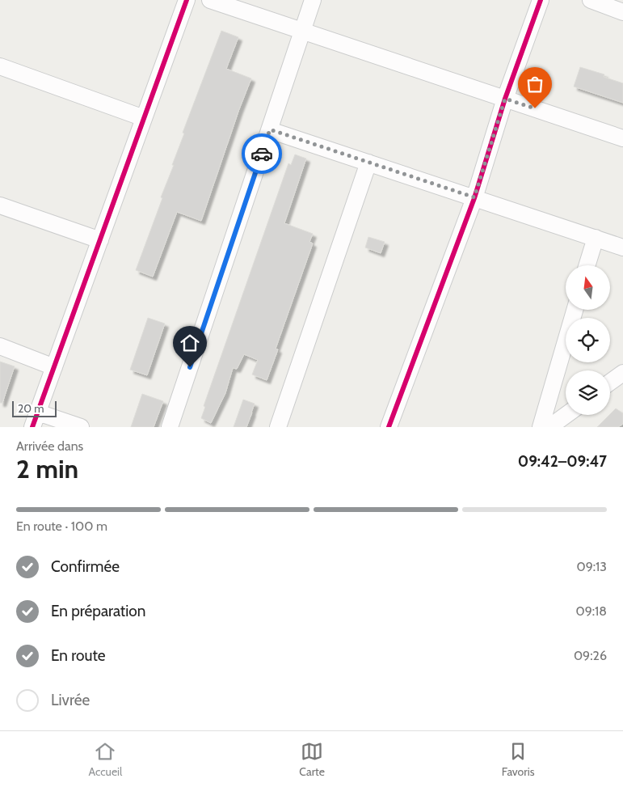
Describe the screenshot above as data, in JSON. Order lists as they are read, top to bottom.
{
  "scale_bar": "20 m",
  "north": "top",
  "page": {
    "scale": "20 m",
    "heading": ["2 min", "Arrivée dans", "09:42–09:47"],
    "bar": "En route · 100 m",
    "list": [
      ["Confirmée", "09:13"],
      ["En préparation", "09:18"],
      ["En route", "09:26"],
      "Livrée"
    ],
    "tabs": ["Accueil", "Carte", "Favoris"]
  }
}
